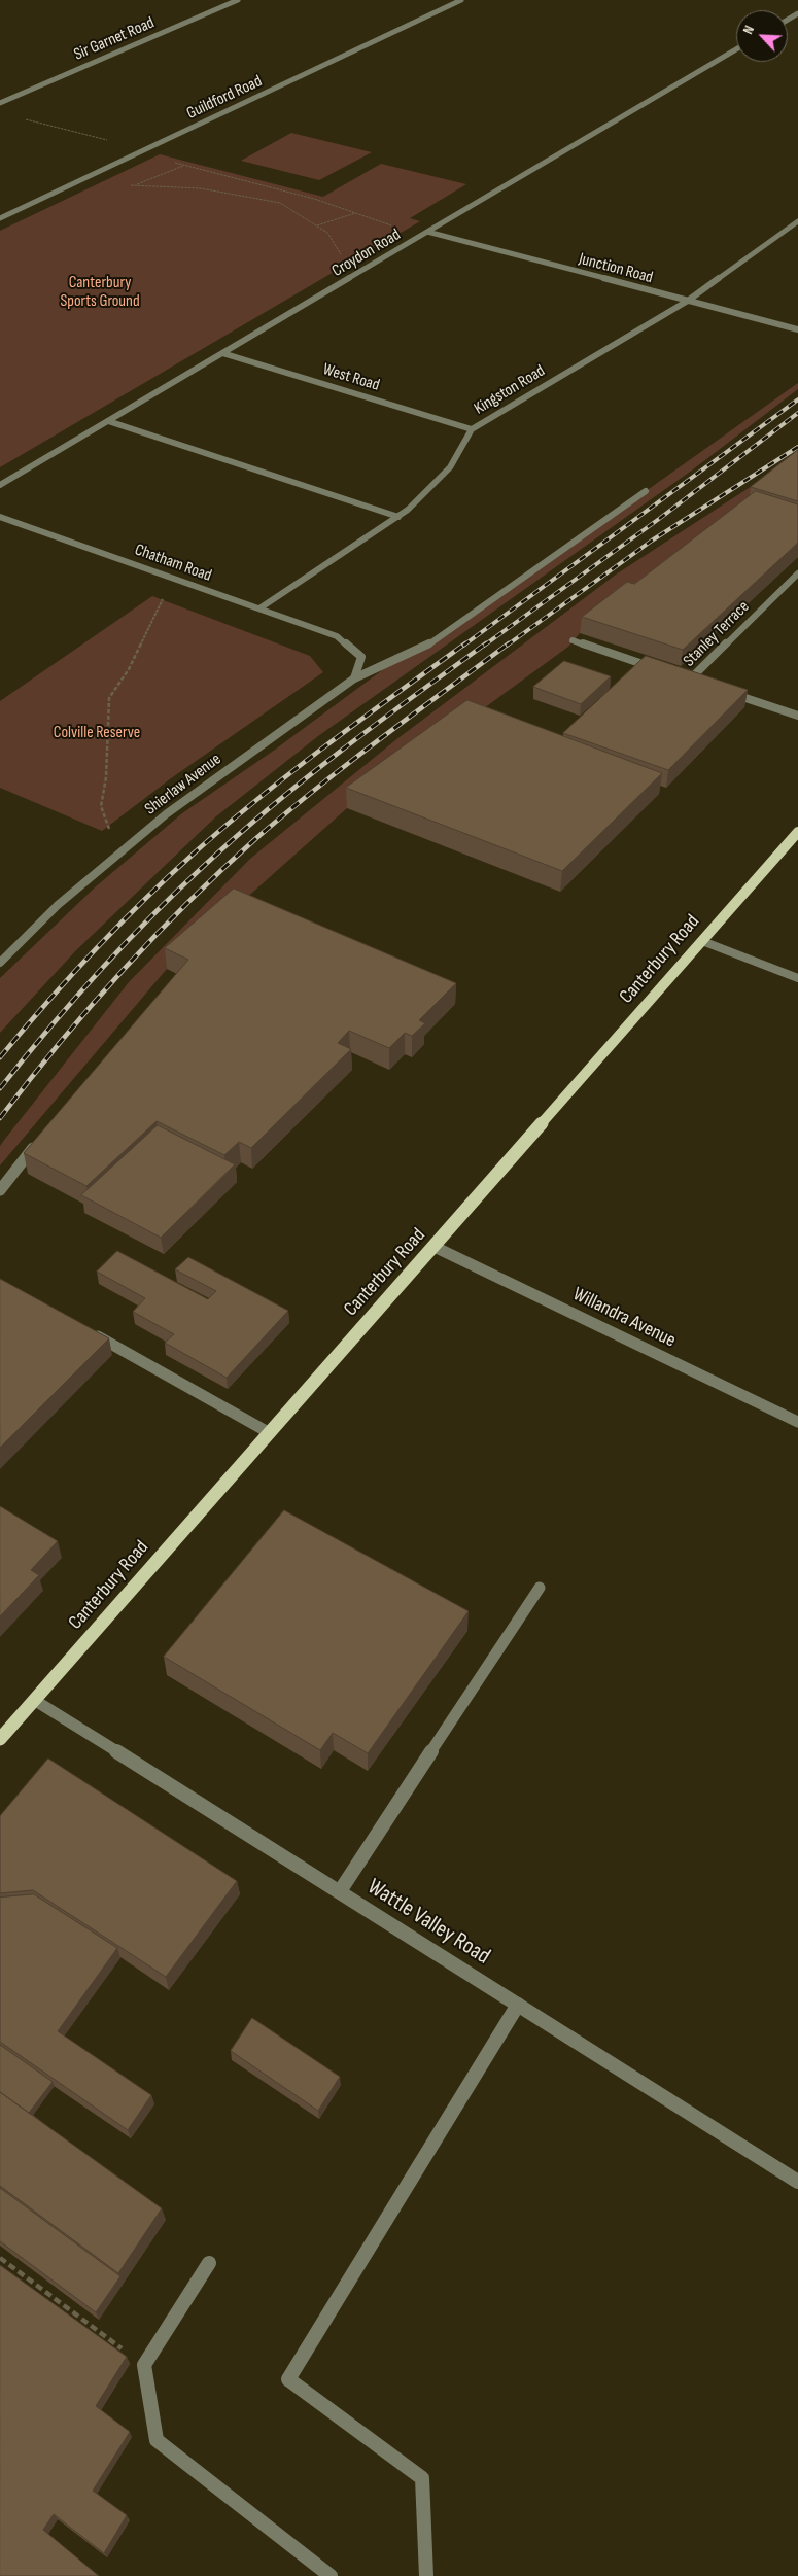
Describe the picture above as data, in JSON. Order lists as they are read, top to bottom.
{
  "streets": {
    "main road": ["Canterbury Road"],
    "street": [
      "Sir Garnet Road",
      "Guildford Road",
      "Croydon Road",
      "Junction Road",
      "West Road",
      "Kingston Road",
      "Chatham Road",
      "Stanley Terrace",
      "Shierlaw Avenue",
      "Willandra Avenue",
      "Wattle Valley Road"
    ]
  },
  "crossings": [
    ["Croydon Road", "Junction Road"],
    ["Croydon Road", "West Road"],
    ["Junction Road", "Kingston Road"],
    ["West Road", "Kingston Road"],
    ["Kingston Road", "Chatham Road"],
    ["Chatham Road", "Shierlaw Avenue"],
    ["Canterbury Road", "Willandra Avenue"],
    ["Canterbury Road", "Wattle Valley Road"]
  ],
  "parks": ["Canterbury Sports Ground", "Colville Reserve"],
  "north": "top left"
}
